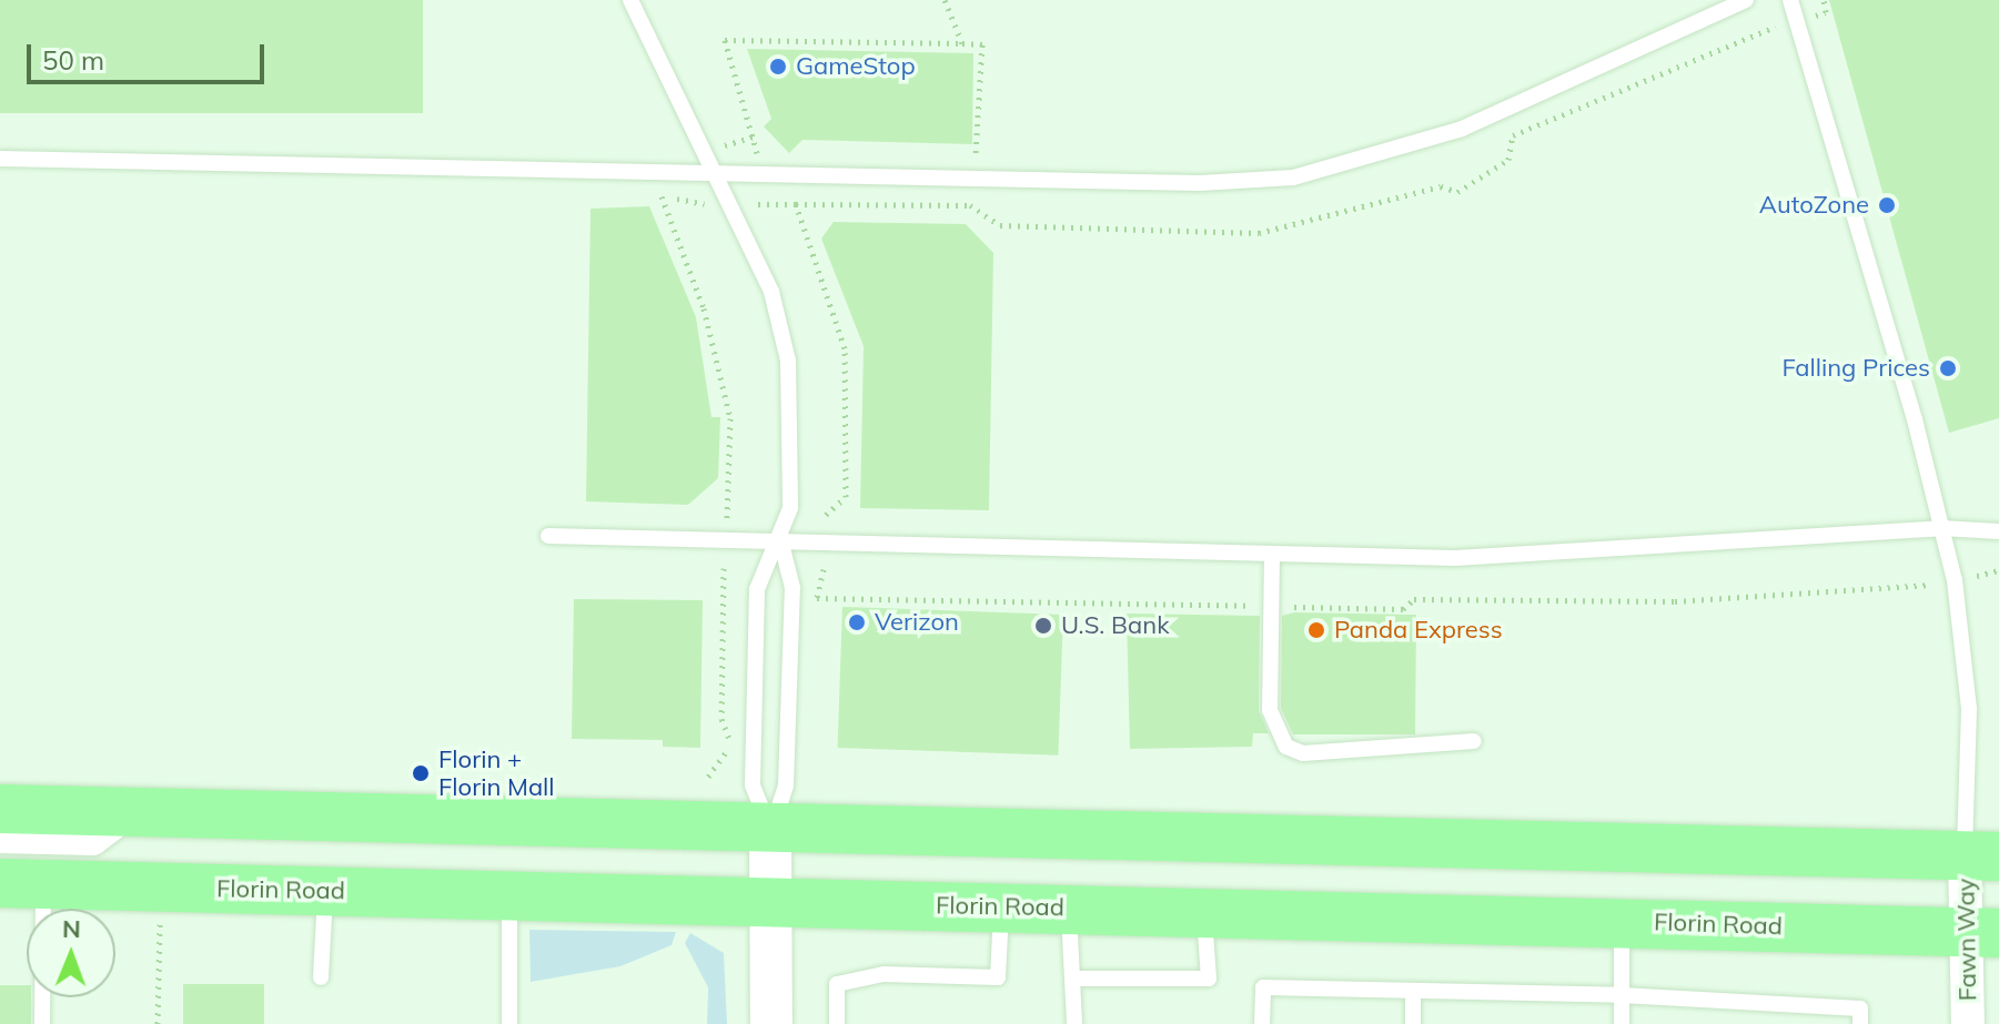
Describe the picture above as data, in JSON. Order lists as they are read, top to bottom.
{
  "streets": {
    "main road": ["Florin Road"],
    "street": ["Fawn Way"]
  },
  "crossings": [
    ["Florin Road", "Fawn Way"]
  ],
  "places": [
    "GameStop",
    "AutoZone",
    "Falling Prices",
    "Verizon",
    "U.S. Bank",
    "Panda Express",
    "Florin + Florin Mall"
  ],
  "scale_bar": "50 m",
  "north": "top"
}
